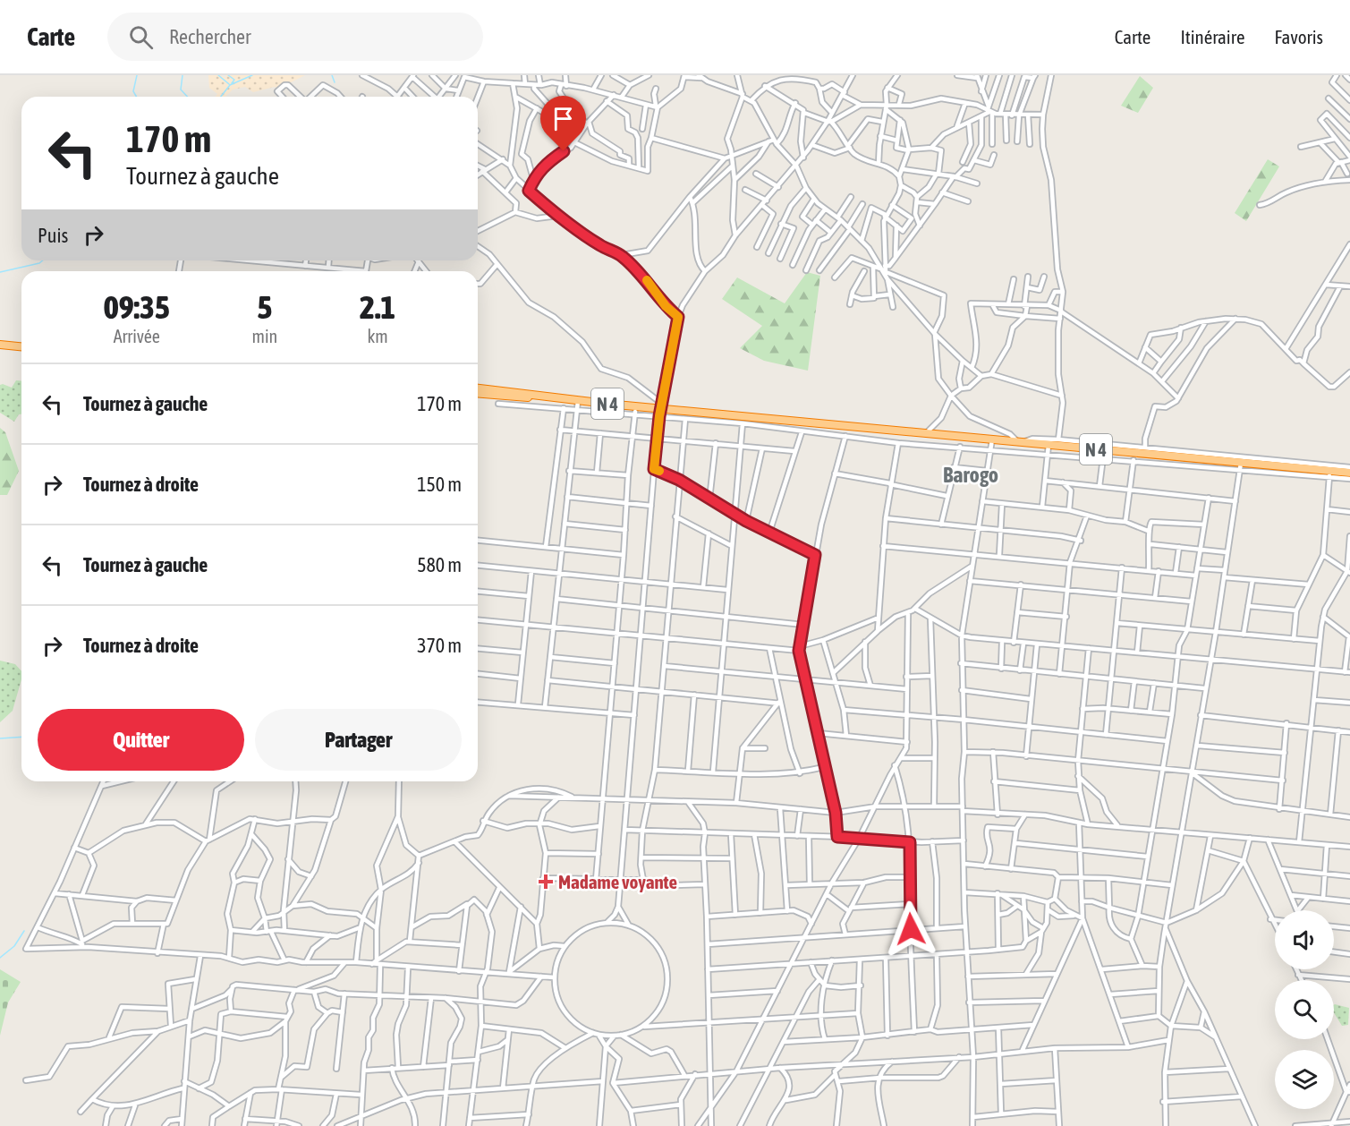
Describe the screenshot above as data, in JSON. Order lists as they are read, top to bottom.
{
  "streets": {
    "highway": ["N 4"]
  },
  "districts": ["Barogo"],
  "places": {
    "health": ["Madame voyante"]
  },
  "page": {
    "header": "Carte",
    "search": "Rechercher",
    "nav": ["Carte", "Itinéraire", "Favoris"],
    "turn": ["170 m", "Tournez à gauche"],
    "then": "Puis",
    "eta": [
      "09:35",
      "Arrivée",
      "5",
      "min",
      "2.1",
      "km"
    ],
    "list": [
      {
        "name": "Tournez à gauche",
        "value": "170 m"
      },
      {
        "name": "Tournez à droite",
        "value": "150 m"
      },
      {
        "name": "Tournez à gauche",
        "value": "580 m"
      },
      {
        "name": "Tournez à droite",
        "value": "370 m"
      }
    ],
    "buttons": ["Quitter", "Partager"]
  }
}
